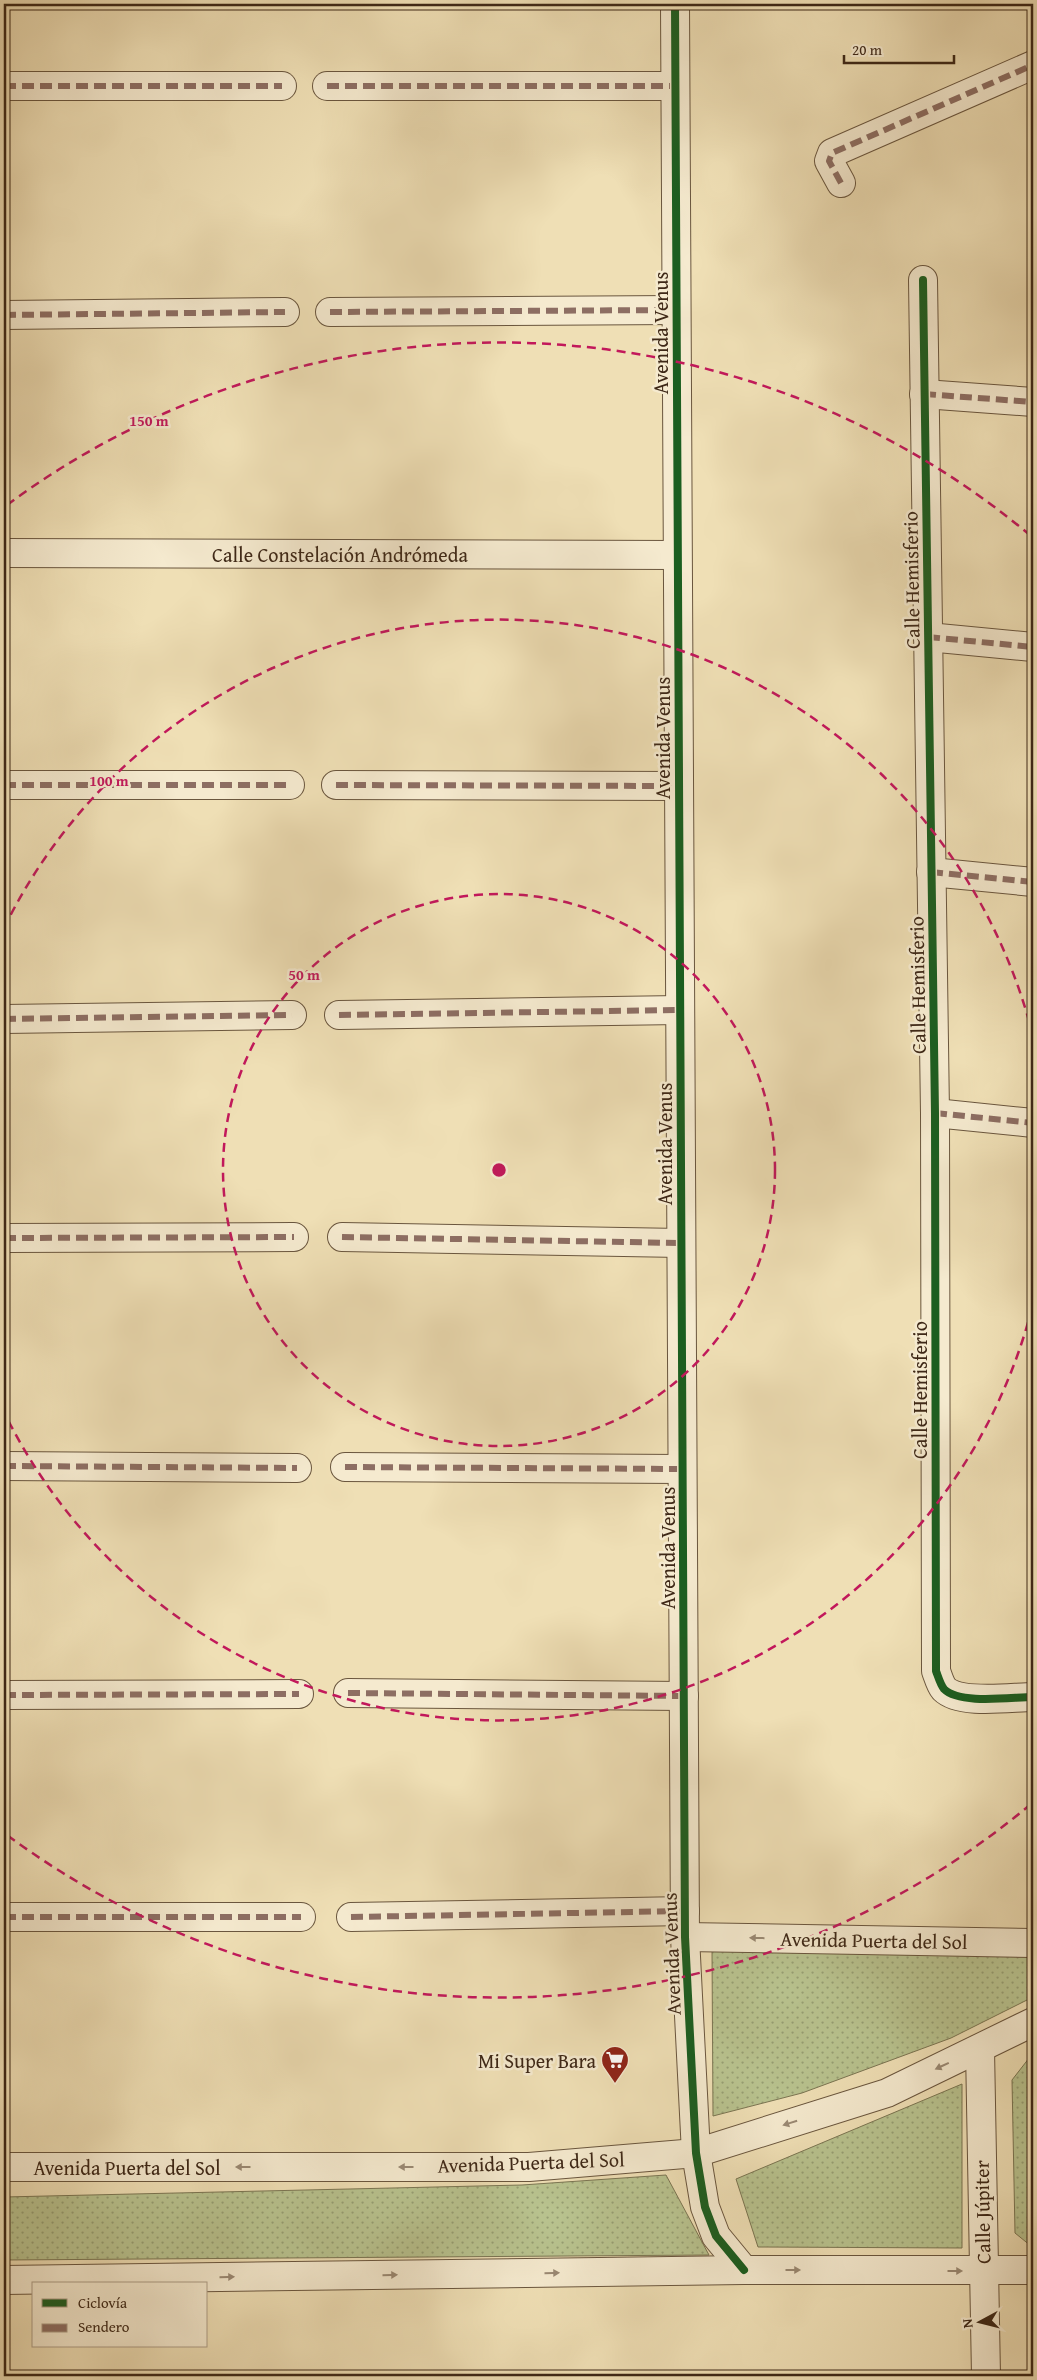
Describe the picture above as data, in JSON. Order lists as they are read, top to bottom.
{
  "streets": {
    "street": [
      "Avenida Venus",
      "Calle Constelación Andrómeda",
      "Calle Hemisferio",
      "Avenida Puerta del Sol",
      "Calle Júpiter"
    ]
  },
  "crossings": [
    ["Avenida Venus", "Calle Constelación Andrómeda"],
    ["Avenida Venus", "Avenida Puerta del Sol"],
    ["Avenida Puerta del Sol", "Calle Júpiter"]
  ],
  "places": {
    "supermarket": ["Mi Super Bara"]
  },
  "legend": ["Ciclovía", "Sendero"],
  "scale_bar": "20 m",
  "north": "left",
  "rings": ["150 m", "100 m", "50 m"]
}
